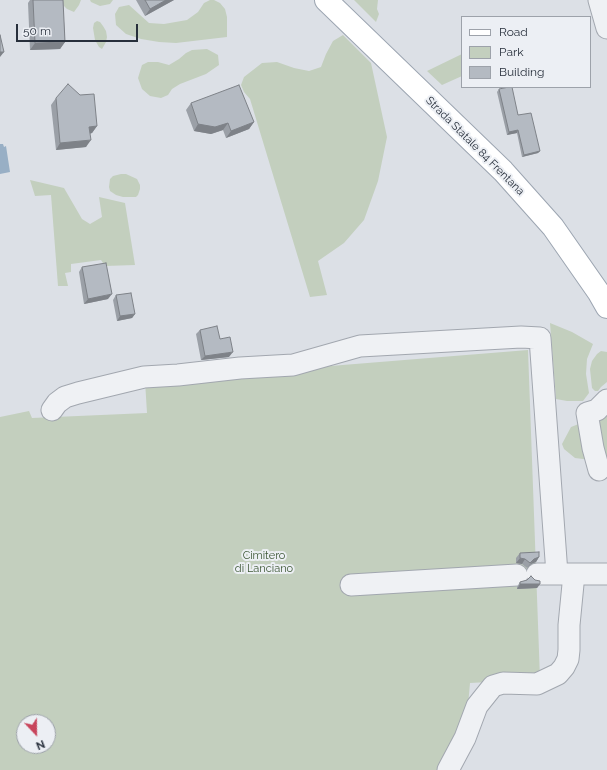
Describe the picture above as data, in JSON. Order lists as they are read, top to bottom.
{
  "streets": {
    "main road": ["Strada Statale 84 Frentana"]
  },
  "parks": ["Cimitero di Lanciano"],
  "legend": ["Road", "Park", "Building"],
  "scale_bar": "50 m",
  "north": "bottom"
}
